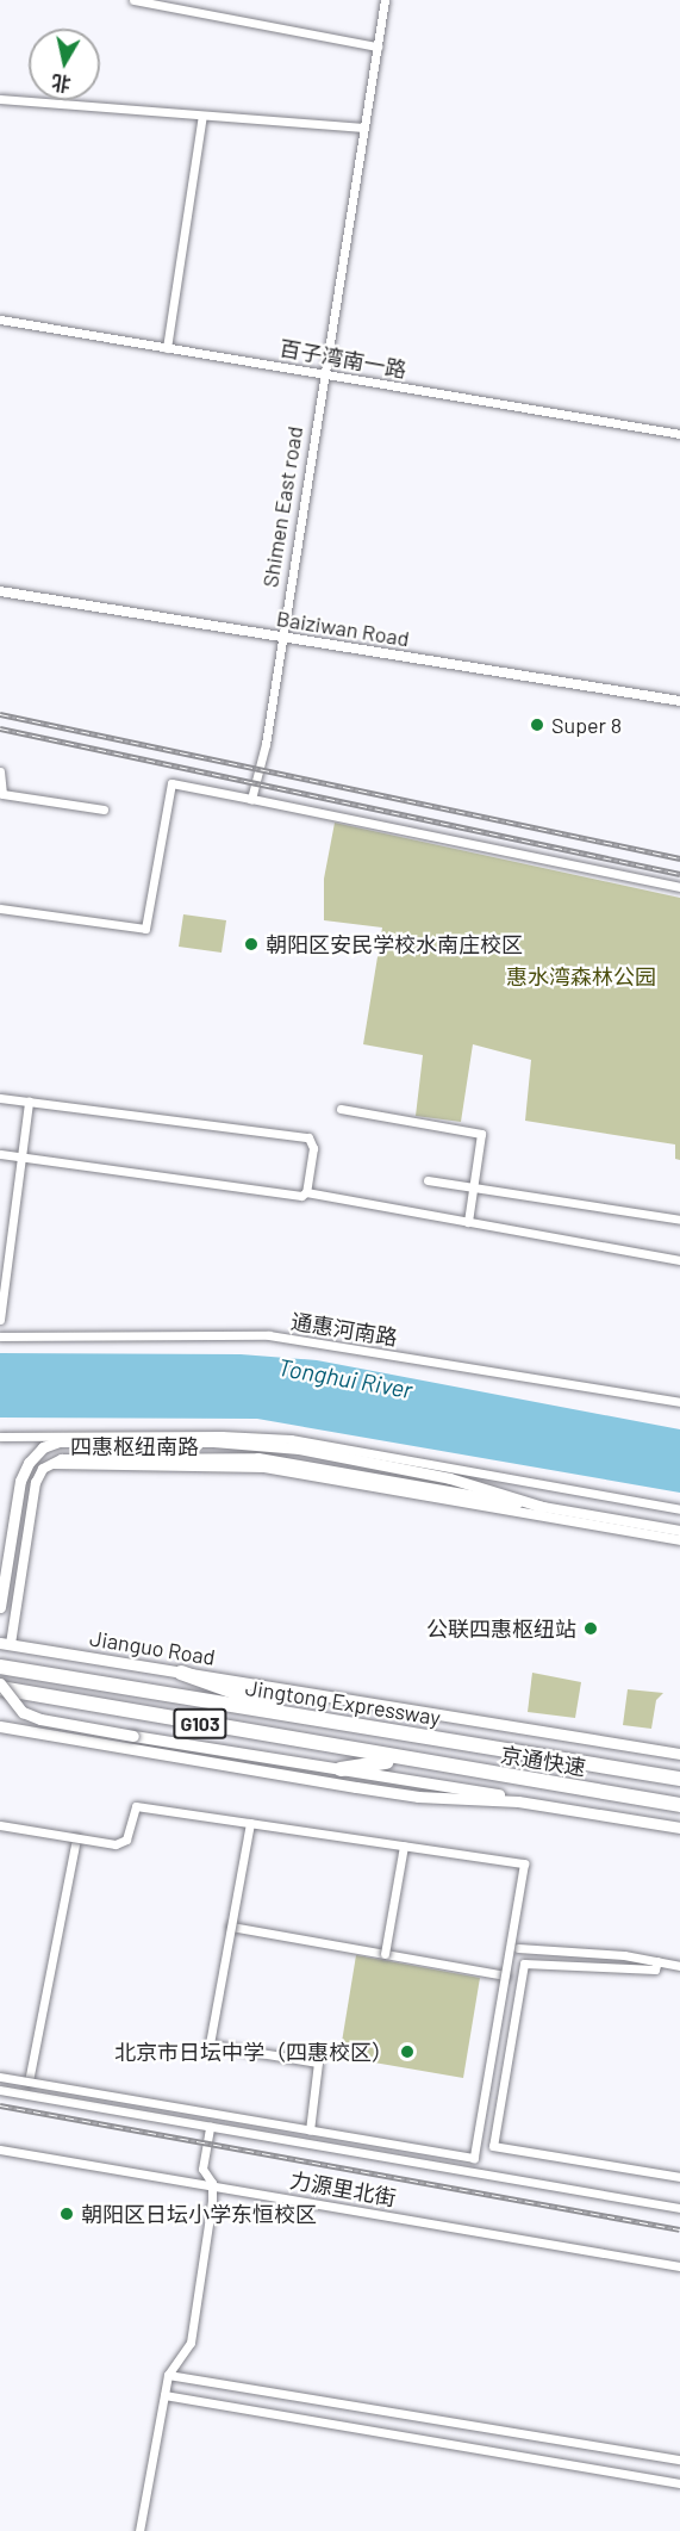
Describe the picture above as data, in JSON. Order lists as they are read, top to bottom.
{
  "streets": {
    "highway": ["Jingtong Expressway", "G103", "京通快速"],
    "main road": ["Jianguo Road"],
    "street": [
      "百子湾南一路",
      "Shimen East road",
      "Baiziwan Road",
      "通惠河南路",
      "四惠枢纽南路",
      "力源里北街"
    ]
  },
  "crossings": [
    ["百子湾南一路", "Shimen East road"],
    ["Shimen East road", "Baiziwan Road"],
    ["Jingtong Expressway", "京通快速"]
  ],
  "water": ["Tonghui River"],
  "parks": ["惠水湾森林公园"],
  "places": [
    "Super 8",
    "朝阳区安民学校水南庄校区",
    "公联四惠枢纽站",
    "北京市日坛中学（四惠校区）",
    "朝阳区日坛小学东恒校区"
  ],
  "north": "bottom"
}
